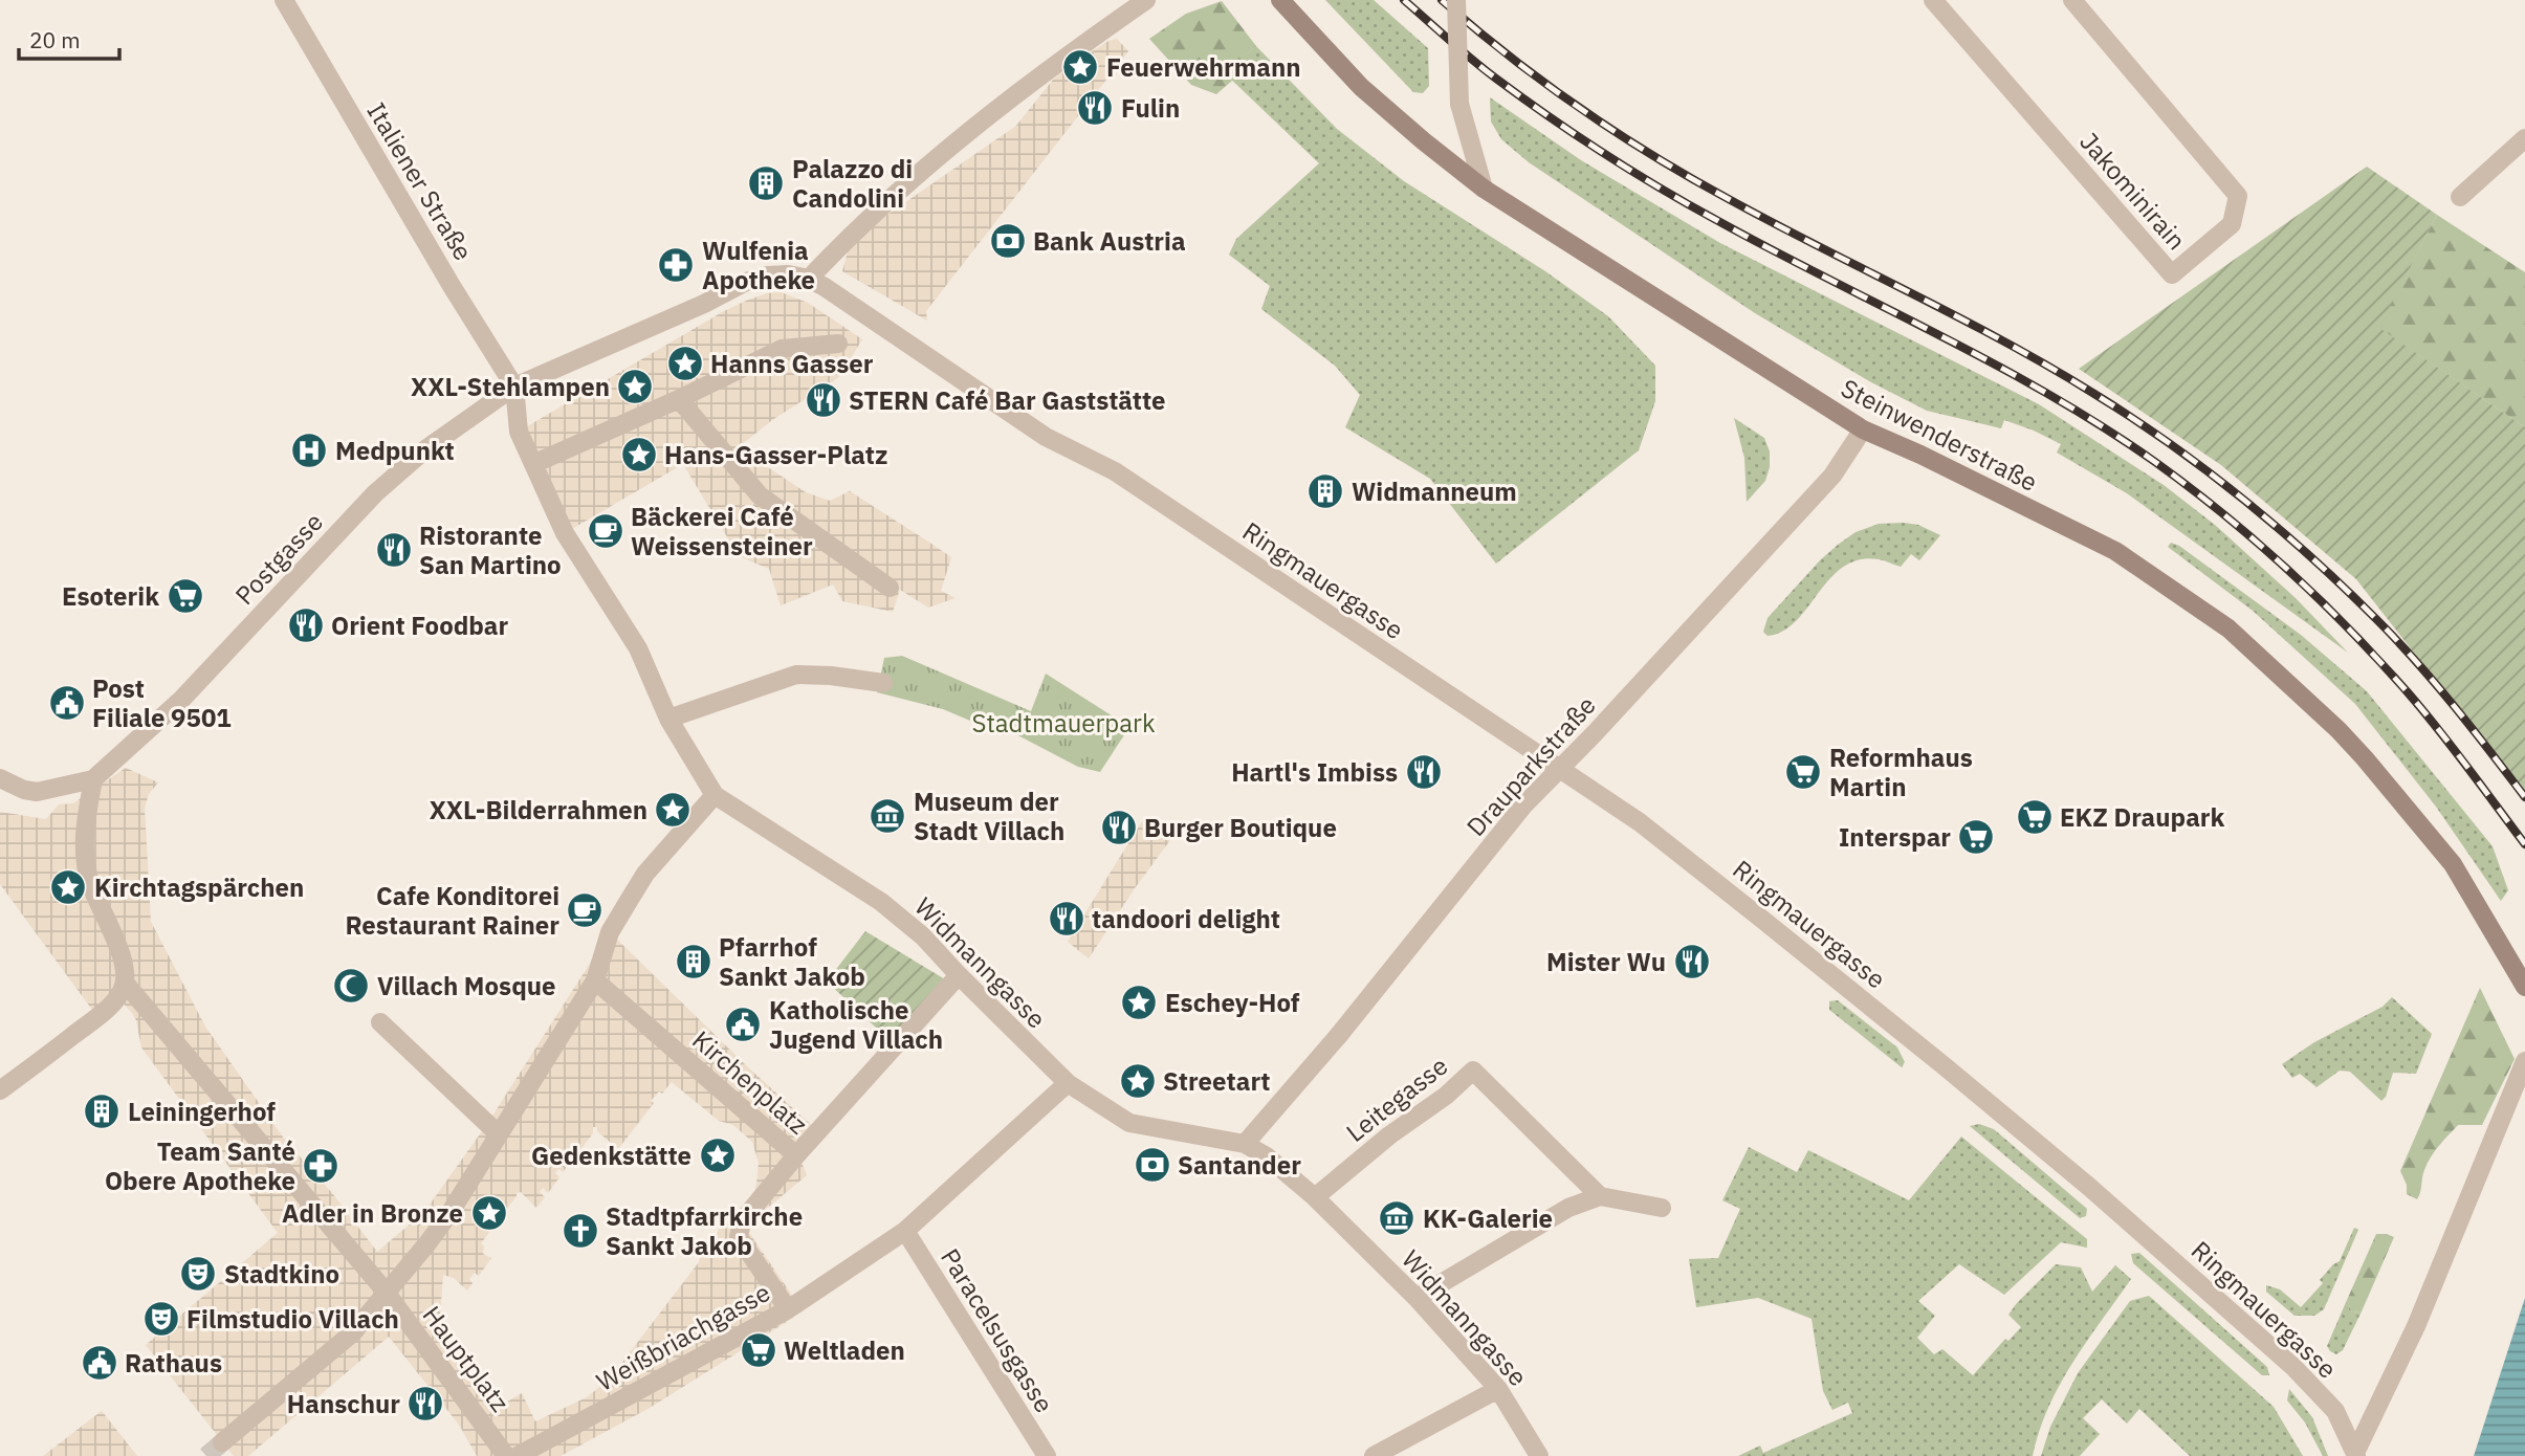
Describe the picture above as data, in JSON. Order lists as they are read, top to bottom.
{
  "streets": {
    "main road": ["Steinwenderstraße"],
    "street": [
      "Italiener Straße",
      "Jakominirain",
      "Postgasse",
      "Ringmauergasse",
      "Drauparkstraße",
      "Widmanngasse",
      "Kirchenplatz",
      "Leitegasse",
      "Paracelsusgasse",
      "Weißbriachgasse",
      "Hauptplatz"
    ]
  },
  "crossings": [
    ["Italiener Straße", "Postgasse"],
    ["Italiener Straße", "Widmanngasse"],
    ["Steinwenderstraße", "Drauparkstraße"],
    ["Postgasse", "Widmanngasse"],
    ["Ringmauergasse", "Drauparkstraße"],
    ["Drauparkstraße", "Widmanngasse"],
    ["Widmanngasse", "Leitegasse"],
    ["Widmanngasse", "Weißbriachgasse"],
    ["Kirchenplatz", "Weißbriachgasse"],
    ["Paracelsusgasse", "Weißbriachgasse"]
  ],
  "parks": ["Stadtmauerpark"],
  "places": {
    "place": [
      "Feuerwehrmann",
      "Hanns Gasser",
      "XXL-Stehlampen",
      "Hans-Gasser-Platz",
      "XXL-Bilderrahmen",
      "Kirchtagspärchen",
      "Eschey-Hof",
      "Streetart",
      "Gedenkstätte",
      "Adler in Bronze"
    ],
    "restaurant": [
      "Fulin",
      "STERN Café Bar Gaststätte",
      "Ristorante San Martino",
      "Orient Foodbar",
      "Hartl's Imbiss",
      "Burger Boutique",
      "tandoori delight",
      "Mister Wu",
      "Hanschur"
    ],
    "building": [
      "Palazzo di Candolini",
      "Widmanneum",
      "Pfarrhof Sankt Jakob",
      "Leiningerhof"
    ],
    "bank": ["Bank Austria", "Santander"],
    "pharmacy": ["Wulfenia Apotheke", "Team Santé Obere Apotheke"],
    "hospital": ["Medpunkt"],
    "cafe": ["Bäckerei Café Weissensteiner", "Cafe Konditorei Restaurant Rainer"],
    "supermarket": [
      "Esoterik",
      "Reformhaus Martin",
      "EKZ Draupark",
      "Interspar",
      "Weltladen"
    ],
    "public building": ["Post Filiale 9501", "Katholische Jugend Villach", "Rathaus"],
    "museum": ["Museum der Stadt Villach", "KK-Galerie"],
    "mosque": ["Villach Mosque"],
    "church": ["Stadtpfarrkirche Sankt Jakob"],
    "theatre": ["Stadtkino", "Filmstudio Villach"]
  },
  "scale_bar": "20 m"
}
